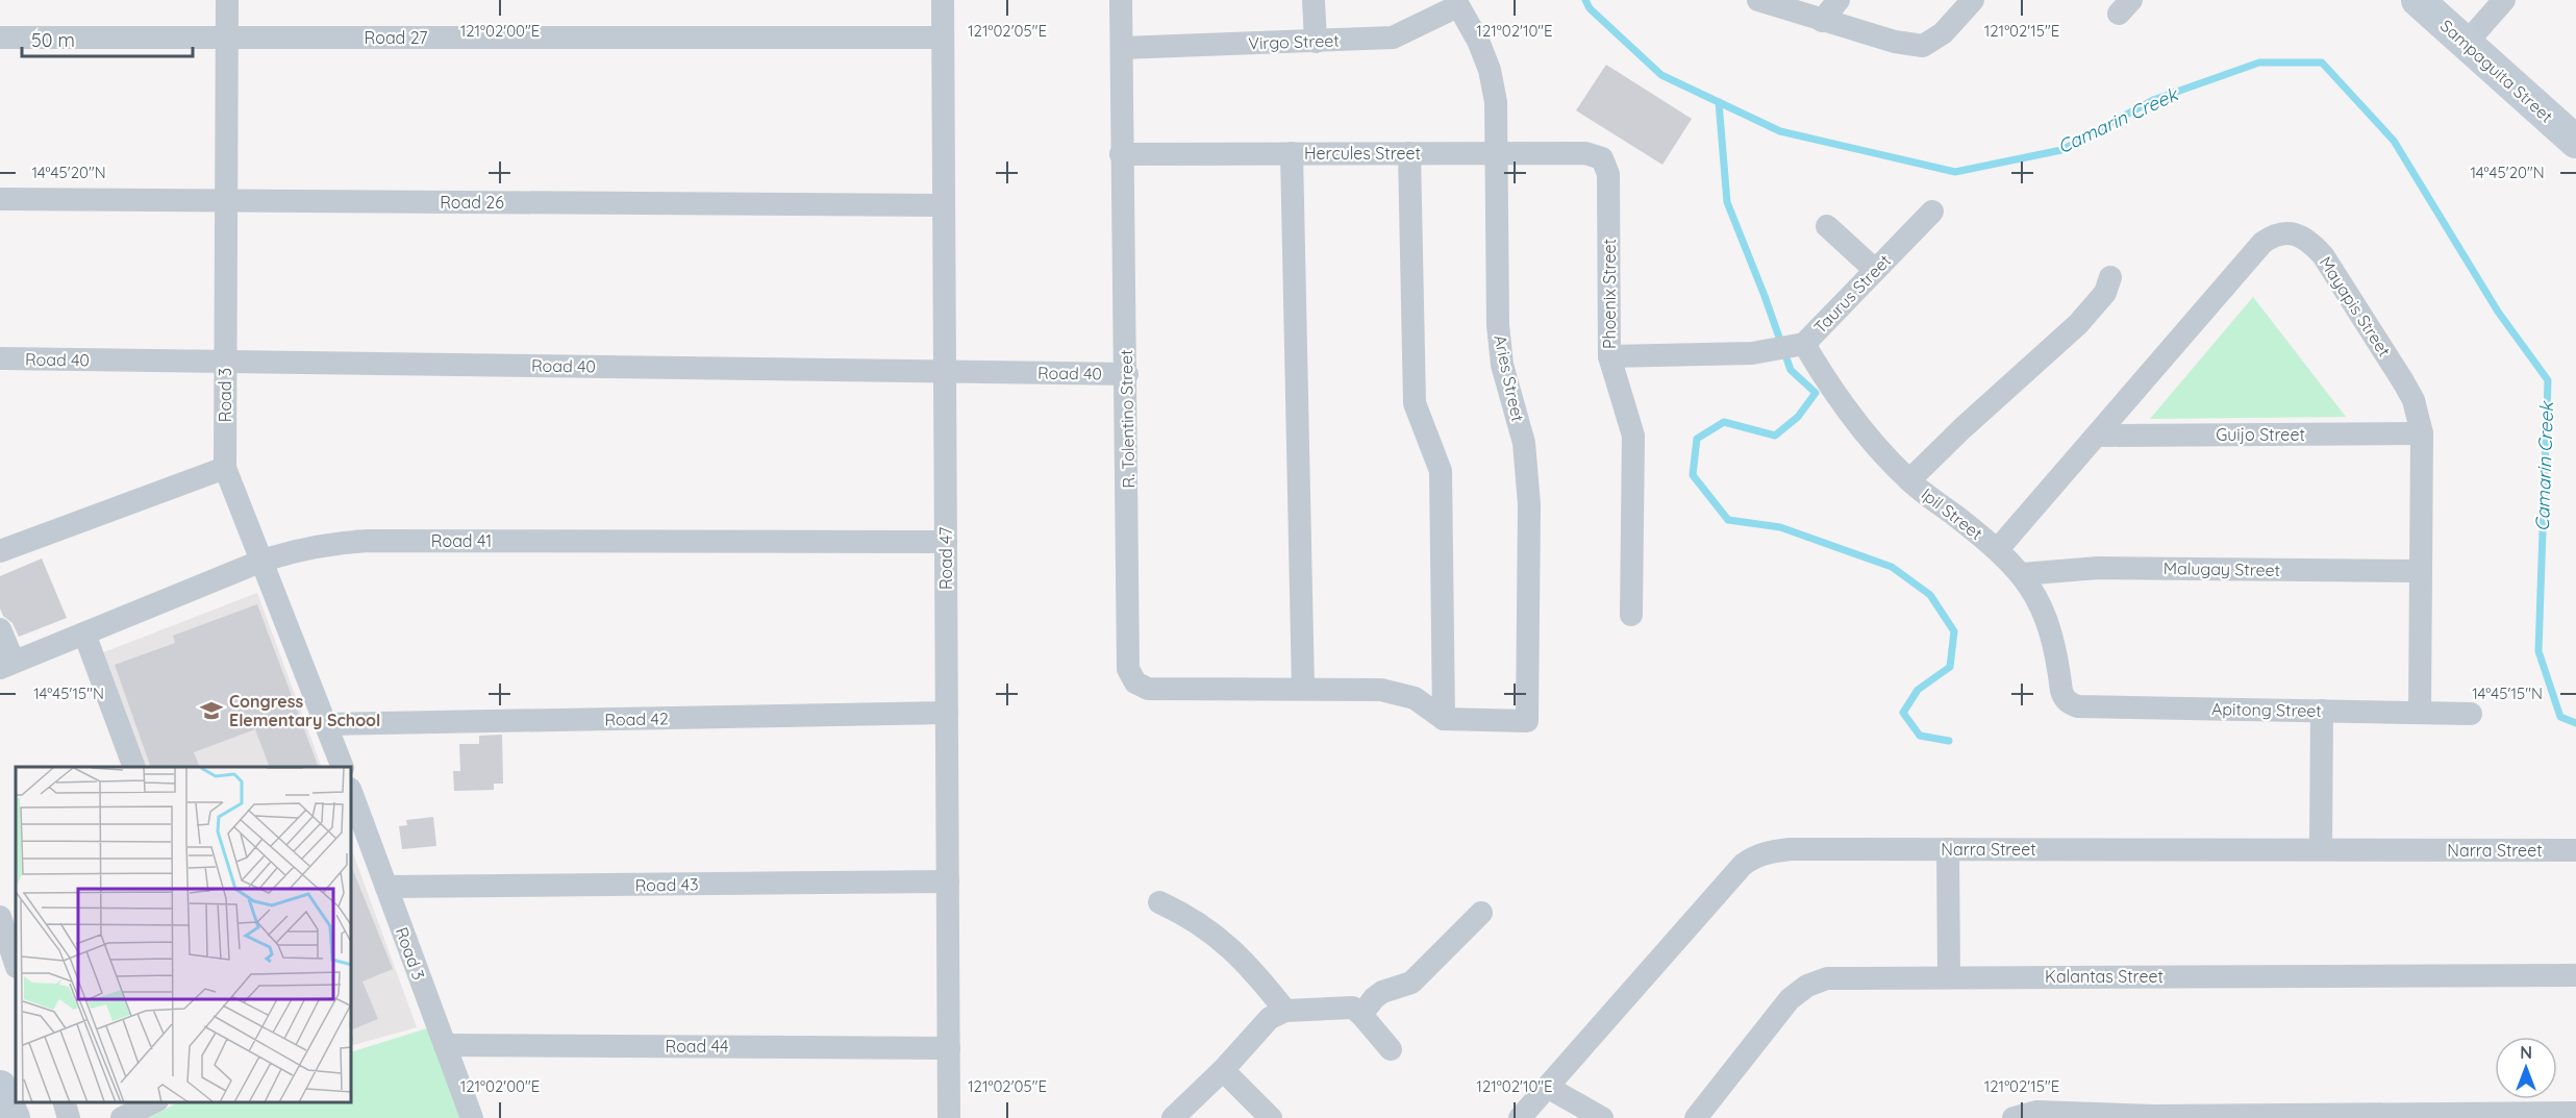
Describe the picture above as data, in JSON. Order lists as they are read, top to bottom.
{
  "streets": {
    "street": [
      "Road 27",
      "Virgo Street",
      "Sampaguita Street",
      "Hercules Street",
      "Road 26",
      "Phoenix Street",
      "Taurus Street",
      "Mayapis Street",
      "Road 40",
      "Aries Street",
      "Road 3",
      "R. Tolentino Street",
      "Guijo Street",
      "Ipil Street",
      "Road 41",
      "Road 47",
      "Malugay Street",
      "Apitong Street",
      "Road 42",
      "Narra Street",
      "Road 43",
      "Kalantas Street",
      "Road 44"
    ]
  },
  "crossings": [
    ["Road 27", "Road 3"],
    ["Road 27", "Road 47"],
    ["Virgo Street", "Aries Street"],
    ["Hercules Street", "Phoenix Street"],
    ["Hercules Street", "Aries Street"],
    ["Hercules Street", "R. Tolentino Street"],
    ["Road 26", "Road 3"],
    ["Road 26", "Road 47"],
    ["Phoenix Street", "Taurus Street"],
    ["Taurus Street", "Ipil Street"],
    ["Mayapis Street", "Guijo Street"],
    ["Mayapis Street", "Ipil Street"],
    ["Mayapis Street", "Malugay Street"],
    ["Mayapis Street", "Apitong Street"],
    ["Road 40", "Road 3"],
    ["Road 40", "R. Tolentino Street"],
    ["Road 40", "Road 47"],
    ["Road 3", "Road 41"],
    ["Road 3", "Road 42"],
    ["Road 3", "Road 43"],
    ["Road 3", "Road 44"],
    ["Ipil Street", "Malugay Street"],
    ["Ipil Street", "Apitong Street"],
    ["Road 41", "Road 47"],
    ["Road 47", "Road 42"],
    ["Road 47", "Road 43"],
    ["Road 47", "Road 44"]
  ],
  "water": ["Camarin Creek"],
  "places": {
    "school or university": ["Congress Elementary School"]
  },
  "scale_bar": "50 m",
  "north": "top",
  "coordinates": [
    "121°02'00\"E",
    "121°02'05\"E",
    "121°02'10\"E",
    "121°02'15\"E",
    "14°45'20\"N",
    "14°45'15\"N"
  ]
}
